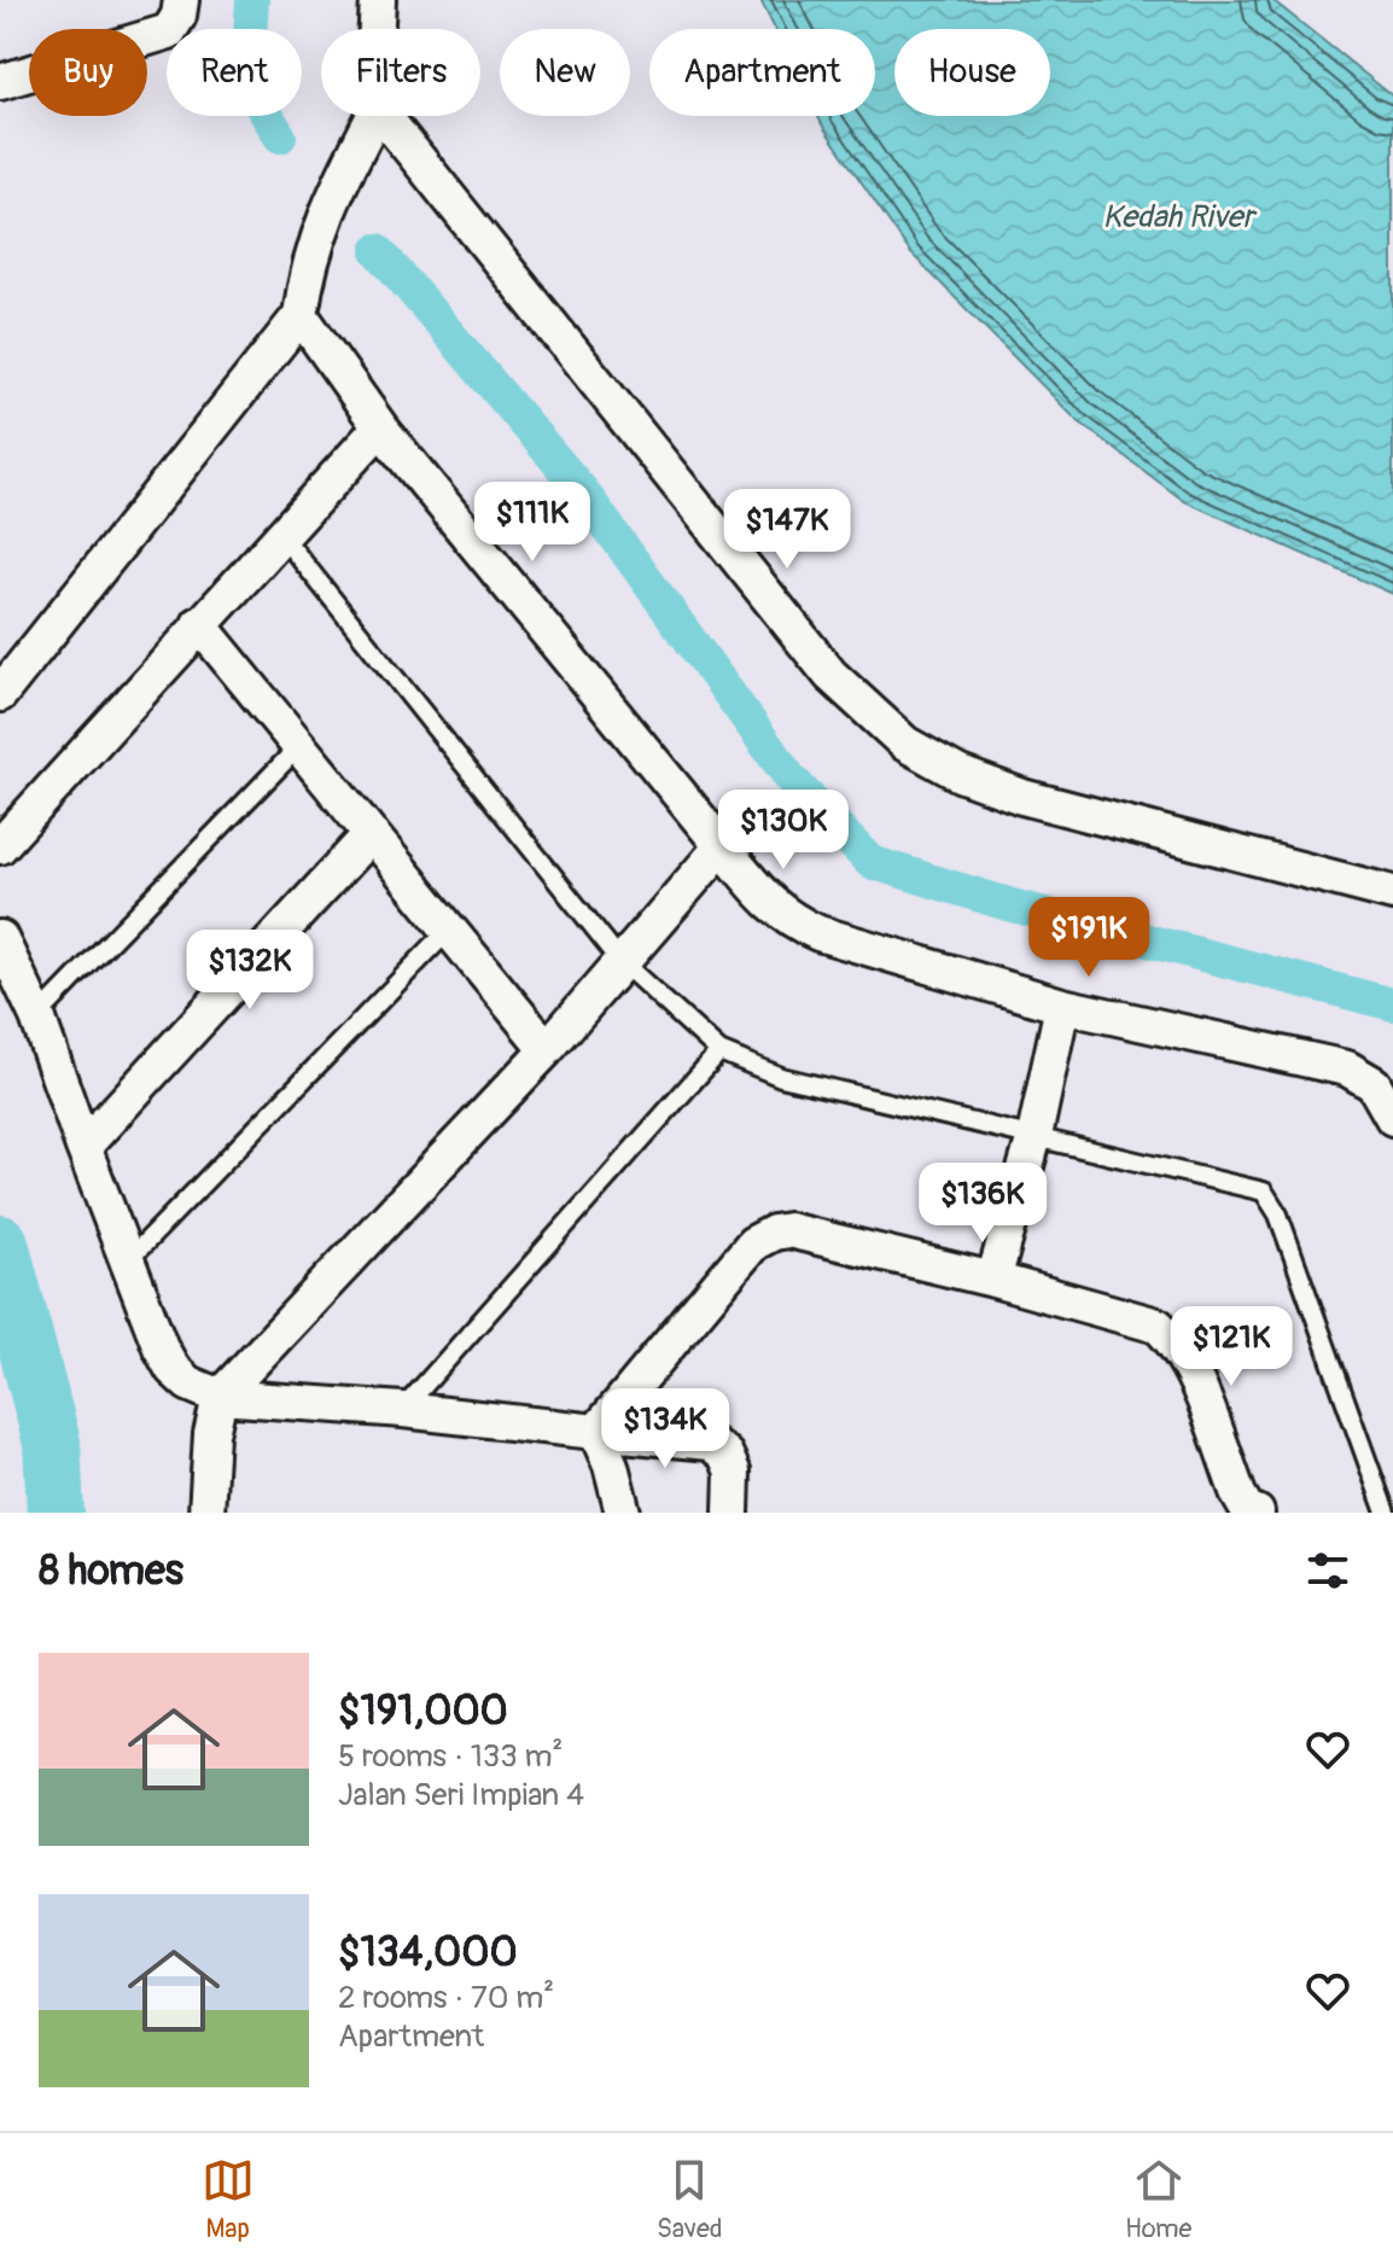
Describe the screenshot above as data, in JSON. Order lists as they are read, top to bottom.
{
  "water": ["Kedah River"],
  "page": {
    "chip": [
      "Buy",
      "Rent",
      "Filters",
      "New",
      "Apartment",
      "House"
    ],
    "price": [
      "$111K",
      "$147K",
      "$130K",
      "$191K",
      "$132K",
      "$136K",
      "$121K",
      "$134K"
    ],
    "heading": "8 homes",
    "list": [
      {
        "name": "$191,000",
        "note": "5 rooms · 133 m² · Jalan Seri Impian 4"
      },
      {
        "name": "$134,000",
        "note": "2 rooms · 70 m² · Apartment"
      }
    ],
    "tabs": ["Map", "Saved", "Home"]
  }
}
